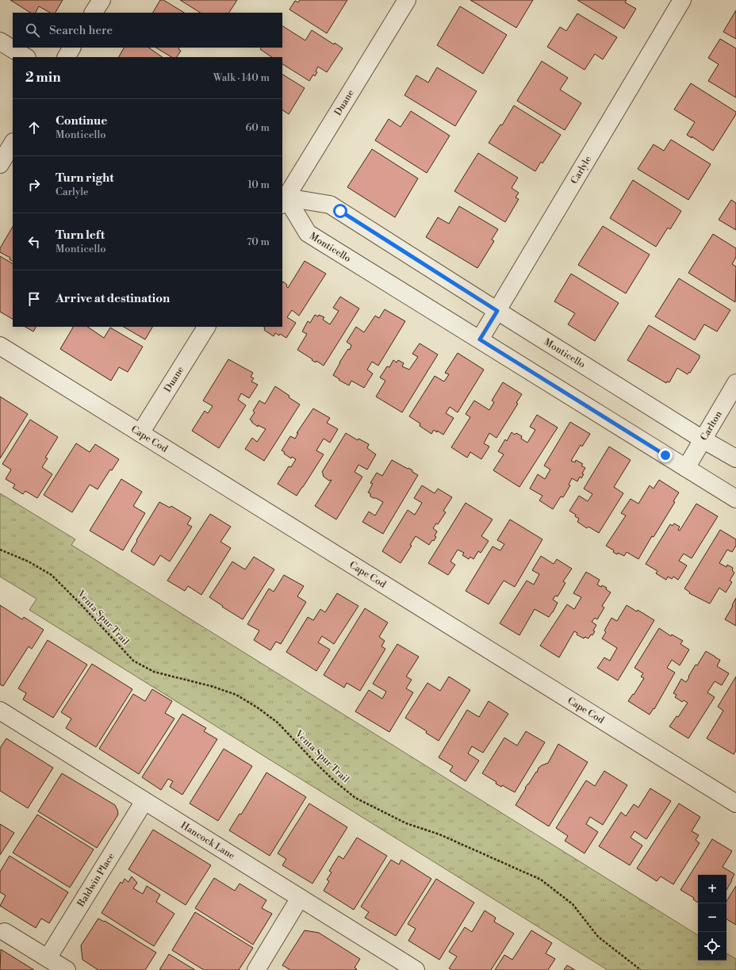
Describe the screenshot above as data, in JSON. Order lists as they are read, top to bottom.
{
  "streets": {
    "street": [
      "Duane",
      "Carlyle",
      "Monticello",
      "Carlton",
      "Cape Cod",
      "Hancock Lane",
      "Baldwin Place"
    ],
    "path": ["Venta Spur Trail"]
  },
  "crossings": [
    ["Duane", "Monticello"],
    ["Duane", "Cape Cod"],
    ["Carlyle", "Monticello"],
    ["Monticello", "Carlton"],
    ["Hancock Lane", "Baldwin Place"]
  ],
  "page": {
    "search": "Search here",
    "heading": ["2 min", "Walk · 140 m"],
    "list": [
      ["Continue", "Monticello", "60 m"],
      ["Turn right", "Carlyle", "10 m"],
      ["Turn left", "Monticello", "70 m"],
      "Arrive at destination"
    ],
    "map_buttons": ["+", "−"]
  }
}
